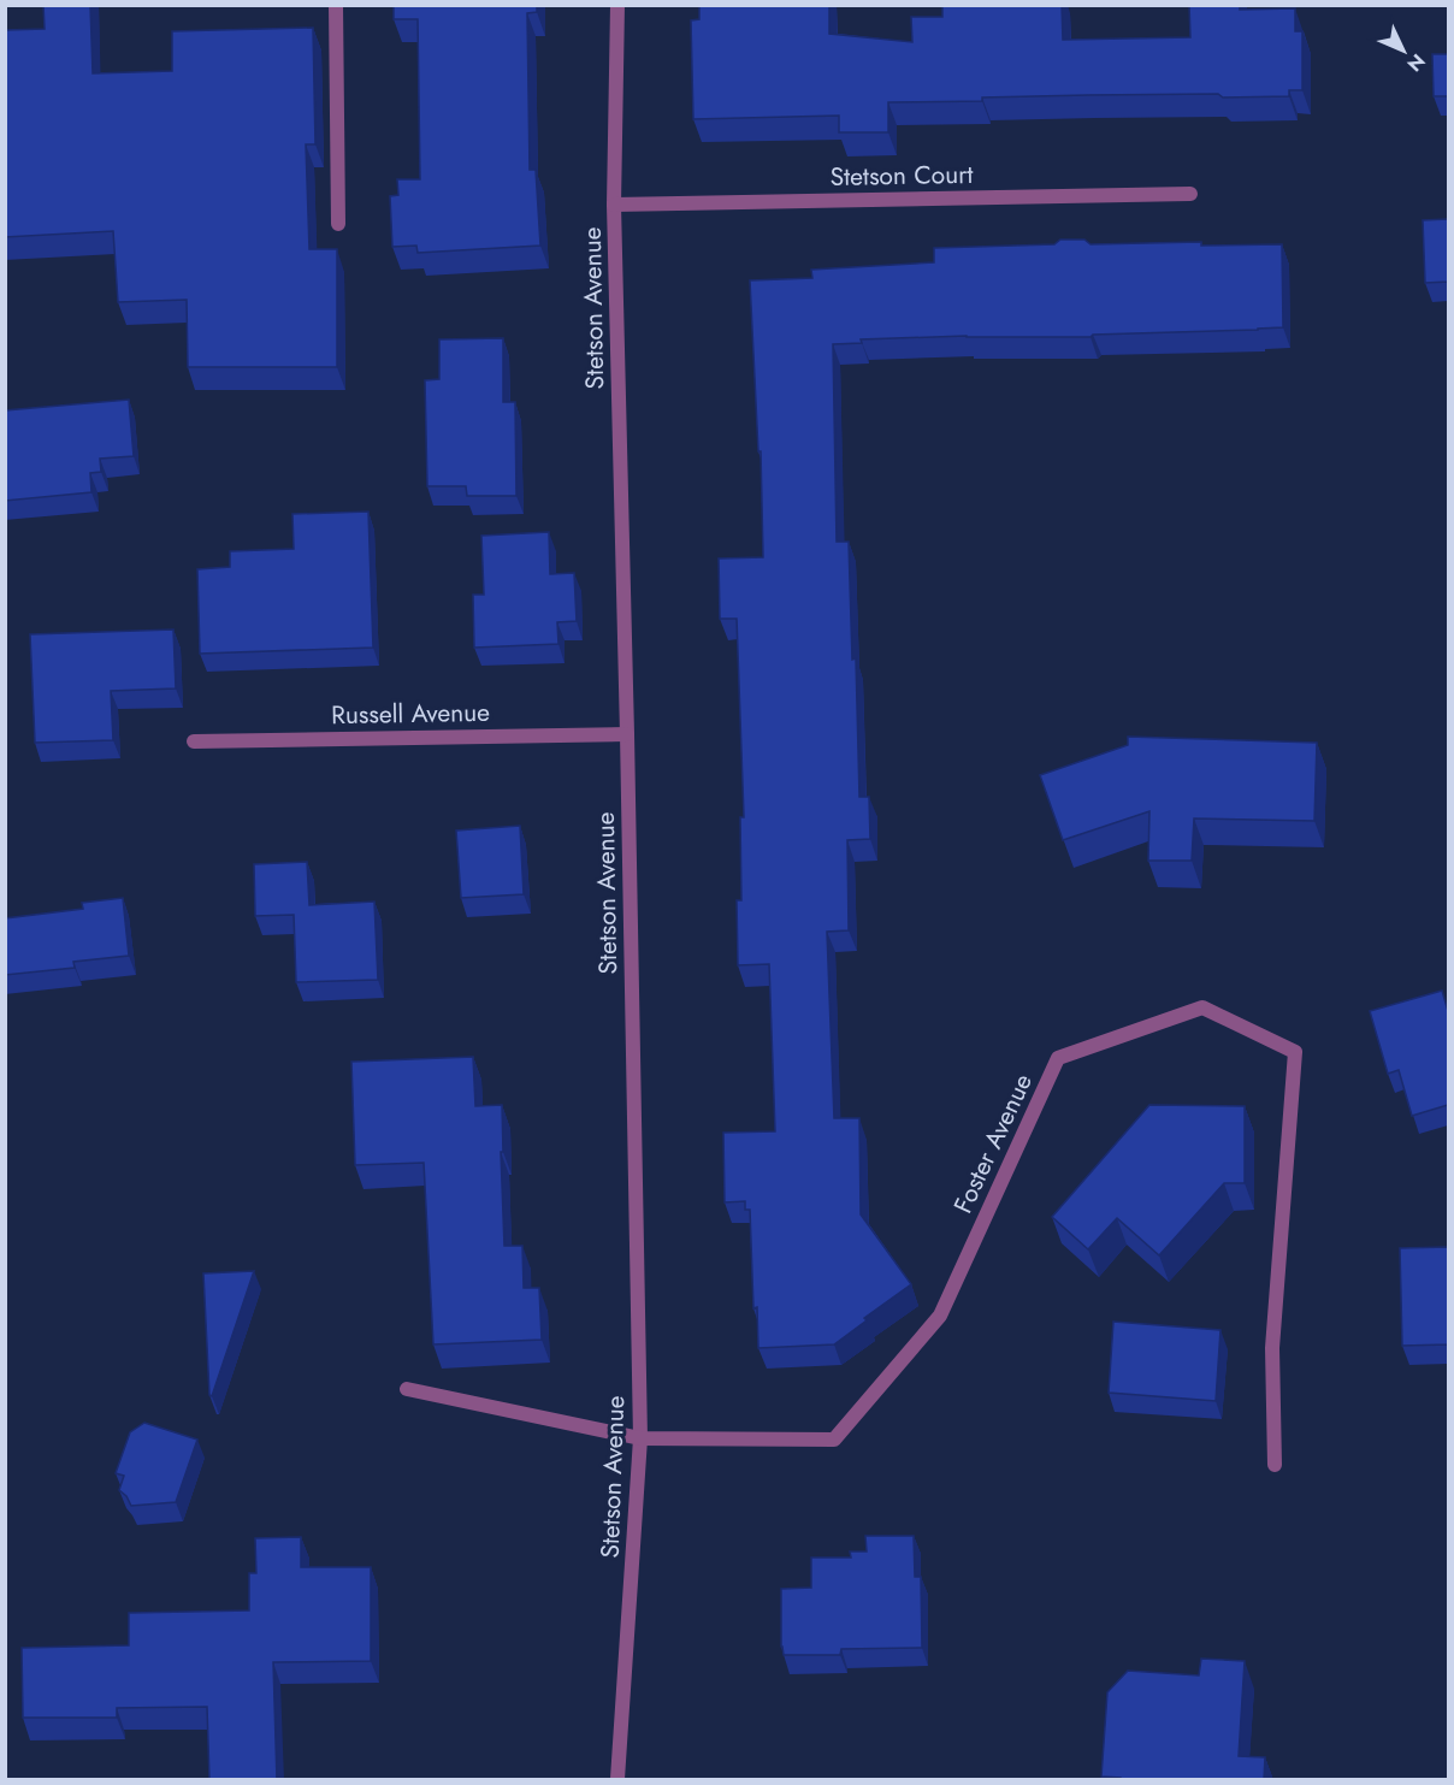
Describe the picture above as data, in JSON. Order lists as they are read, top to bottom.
{
  "streets": {
    "street": [
      "Stetson Court",
      "Stetson Avenue",
      "Russell Avenue",
      "Foster Avenue"
    ]
  },
  "crossings": [
    ["Stetson Court", "Stetson Avenue"],
    ["Stetson Avenue", "Russell Avenue"],
    ["Stetson Avenue", "Foster Avenue"]
  ],
  "north": "bottom right"
}
